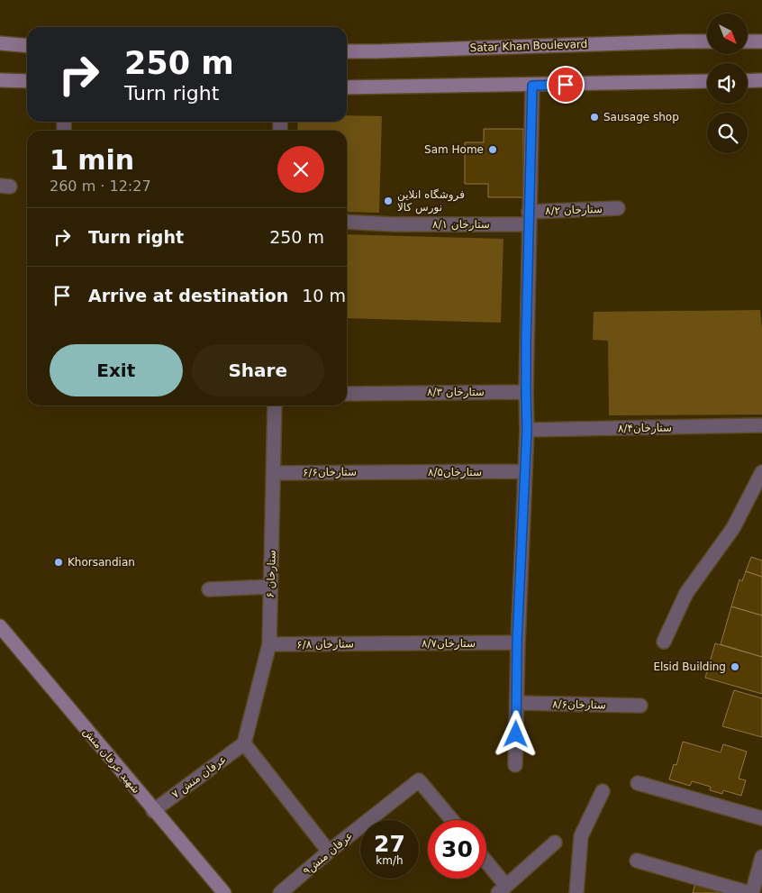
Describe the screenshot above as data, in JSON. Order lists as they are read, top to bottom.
{
  "streets": {
    "main road": ["Satar Khan Boulevard", "شهید عرفان منش"],
    "street": [
      "ستارخان ۸/۲",
      "ستارخان ۸/۱",
      "ستارخان ۸/۳",
      "ستارخان۸/۴",
      "ستارخان۶/۶",
      "ستارخان۸/۵",
      "ستارخان ۶",
      "ستارخان۸/۷",
      "ستارخان ۶/۸",
      "ستارخان۸/۶",
      "عرفان منش ۷",
      "عرفان منش۹"
    ]
  },
  "crossings": [
    ["ستارخان ۸/۲", "ستارخان ۸/۱"],
    ["ستارخان۶/۶", "ستارخان۸/۵"],
    ["ستارخان۶/۶", "ستارخان ۶"],
    ["ستارخان ۶", "ستارخان ۶/۸"],
    ["ستارخان ۶", "عرفان منش ۷"],
    ["ستارخان۸/۷", "ستارخان ۶/۸"],
    ["شهید عرفان منش", "عرفان منش ۷"]
  ],
  "places": [
    "Sausage shop",
    "Sam Home",
    "فروشگاه انلاین نورس کالا",
    "Khorsandian",
    "Elsid Building"
  ],
  "north": "bottom right",
  "page": {
    "turn": ["250 m", "Turn right"],
    "heading": ["1 min", "260 m · 12:27"],
    "list": [
      {
        "name": "Turn right",
        "value": "250 m"
      },
      {
        "name": "Arrive at destination",
        "value": "10 m"
      }
    ],
    "buttons": ["Exit", "Share"],
    "speed": "27 km/h",
    "limit": "30"
  }
}
